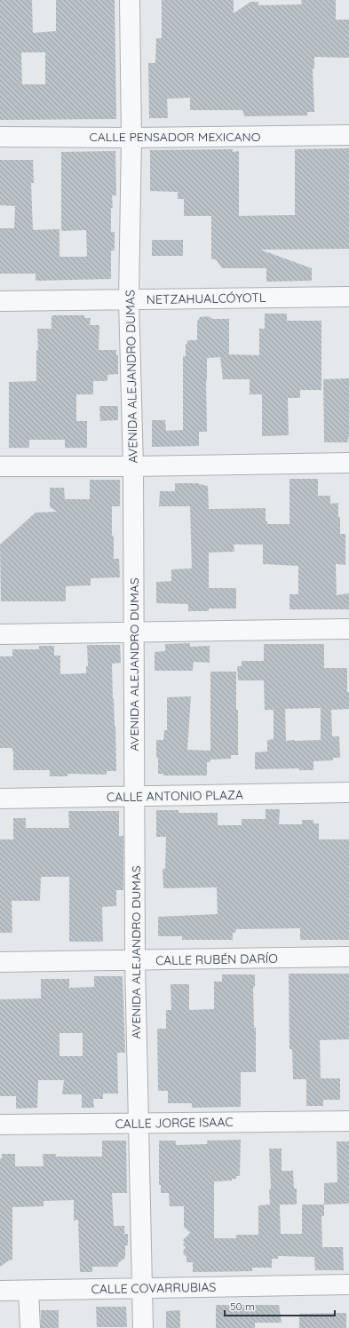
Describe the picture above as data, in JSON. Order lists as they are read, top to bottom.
{
  "streets": {
    "street": [
      "CALLE PENSADOR MEXICANO",
      "NETZAHUALCÓYOTL",
      "AVENIDA ALEJANDRO DUMAS",
      "CALLE ANTONIO PLAZA",
      "CALLE RUBÉN DARÍO",
      "CALLE JORGE ISAAC",
      "CALLE COVARRUBIAS"
    ]
  },
  "crossings": [
    ["CALLE PENSADOR MEXICANO", "AVENIDA ALEJANDRO DUMAS"],
    ["NETZAHUALCÓYOTL", "AVENIDA ALEJANDRO DUMAS"],
    ["AVENIDA ALEJANDRO DUMAS", "CALLE ANTONIO PLAZA"],
    ["AVENIDA ALEJANDRO DUMAS", "CALLE RUBÉN DARÍO"],
    ["AVENIDA ALEJANDRO DUMAS", "CALLE JORGE ISAAC"],
    ["AVENIDA ALEJANDRO DUMAS", "CALLE COVARRUBIAS"]
  ],
  "scale_bar": "50 m"
}
